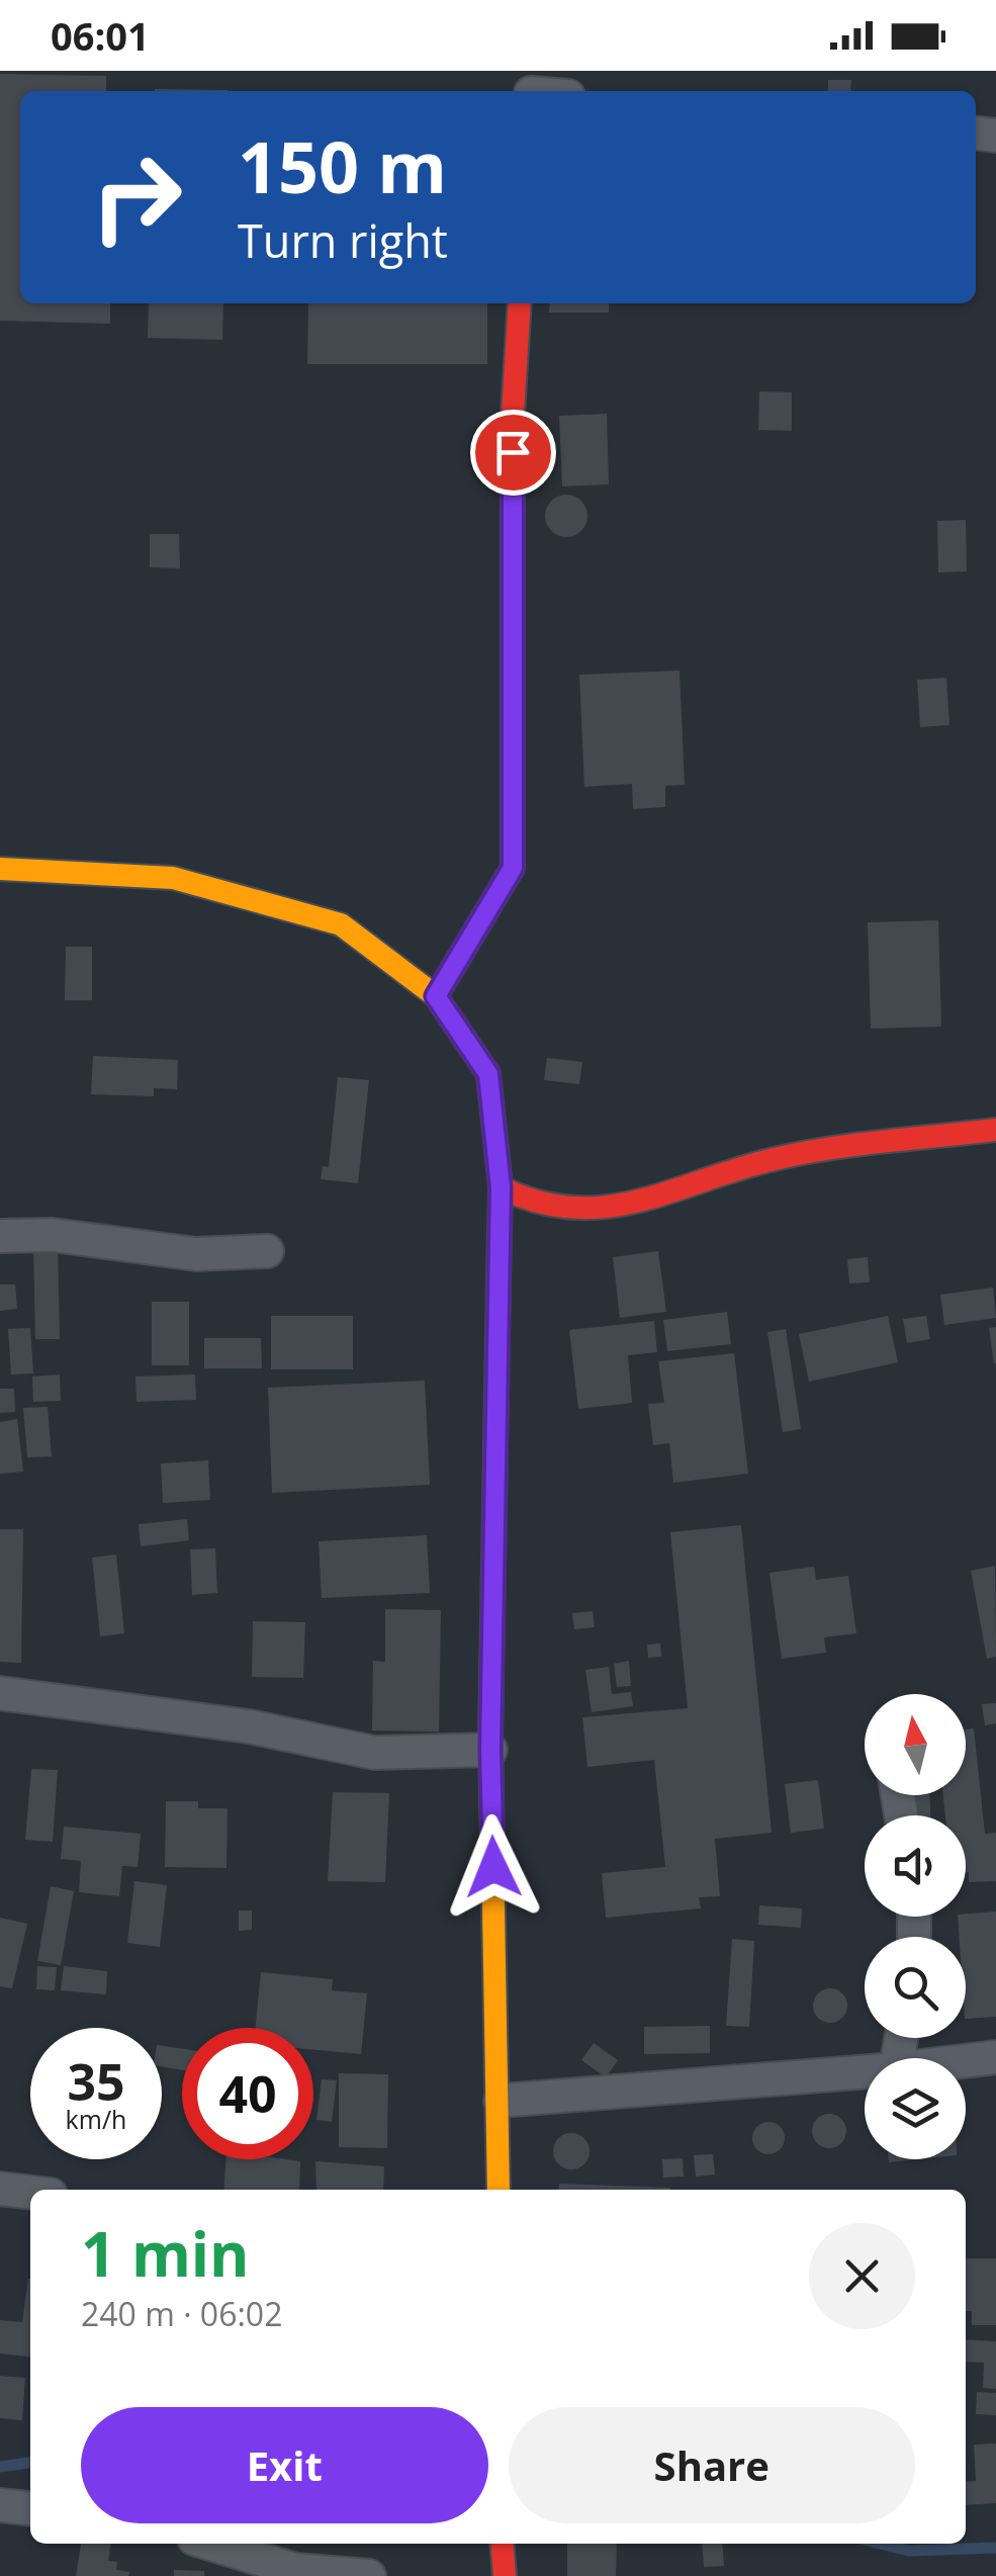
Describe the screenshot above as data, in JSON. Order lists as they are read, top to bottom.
{
  "north": "top",
  "page": {
    "status": "06:01",
    "turn": ["150 m", "Turn right"],
    "speed": "35 km/h",
    "limit": "40",
    "heading": ["1 min", "240 m · 06:02"],
    "buttons": ["Exit", "Share"]
  }
}
